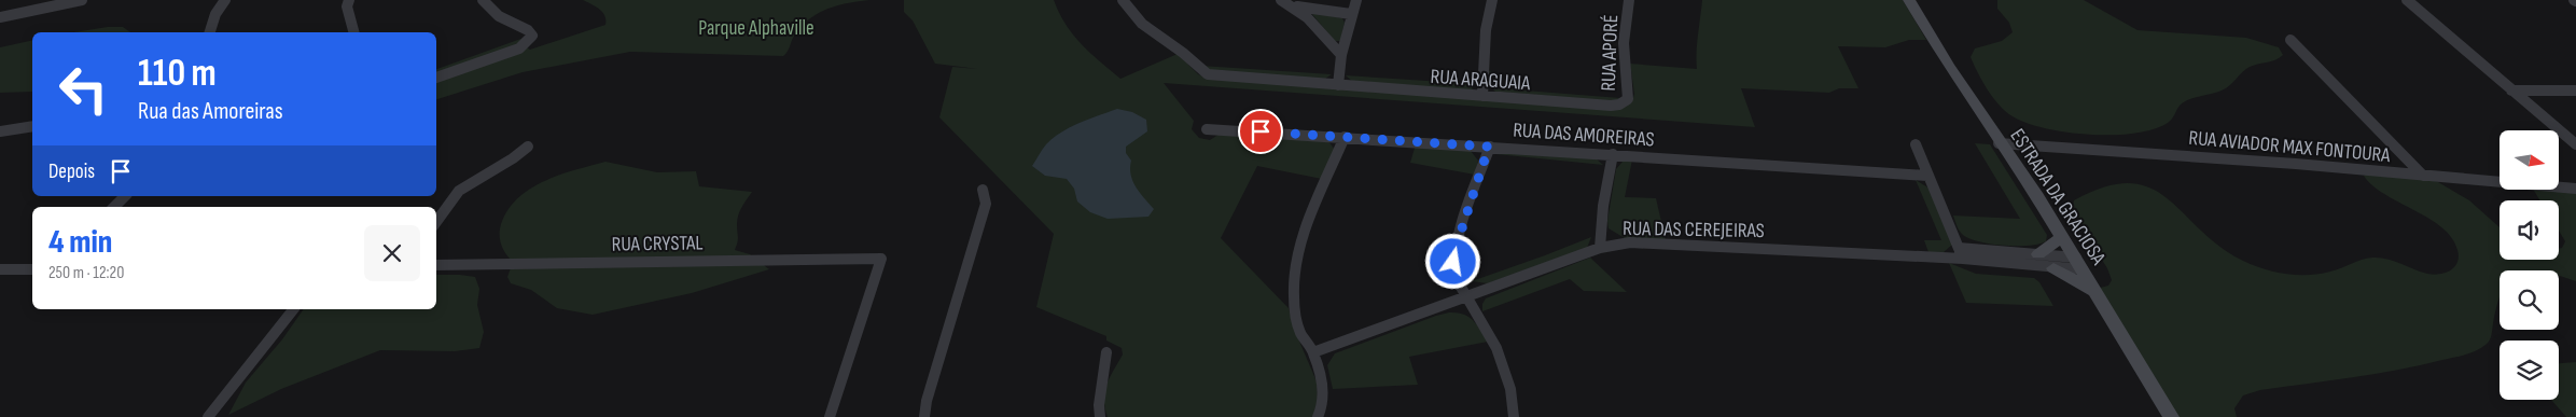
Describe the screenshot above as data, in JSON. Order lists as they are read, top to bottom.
{
  "streets": {
    "main road": ["ESTRADA DA GRACIOSA"],
    "street": [
      "RUA APORÉ",
      "RUA ARAGUAIA",
      "RUA DAS AMOREIRAS",
      "RUA AVIADOR MAX FONTOURA",
      "RUA DAS CEREJEIRAS",
      "RUA CRYSTAL"
    ]
  },
  "crossings": [
    ["RUA APORÉ", "RUA ARAGUAIA"],
    ["RUA AVIADOR MAX FONTOURA", "ESTRADA DA GRACIOSA"]
  ],
  "parks": ["Parque Alphaville"],
  "north": "right",
  "page": {
    "turn": ["110 m", "Rua das Amoreiras"],
    "then": "Depois",
    "heading": ["4 min", "250 m · 12:20"]
  }
}
